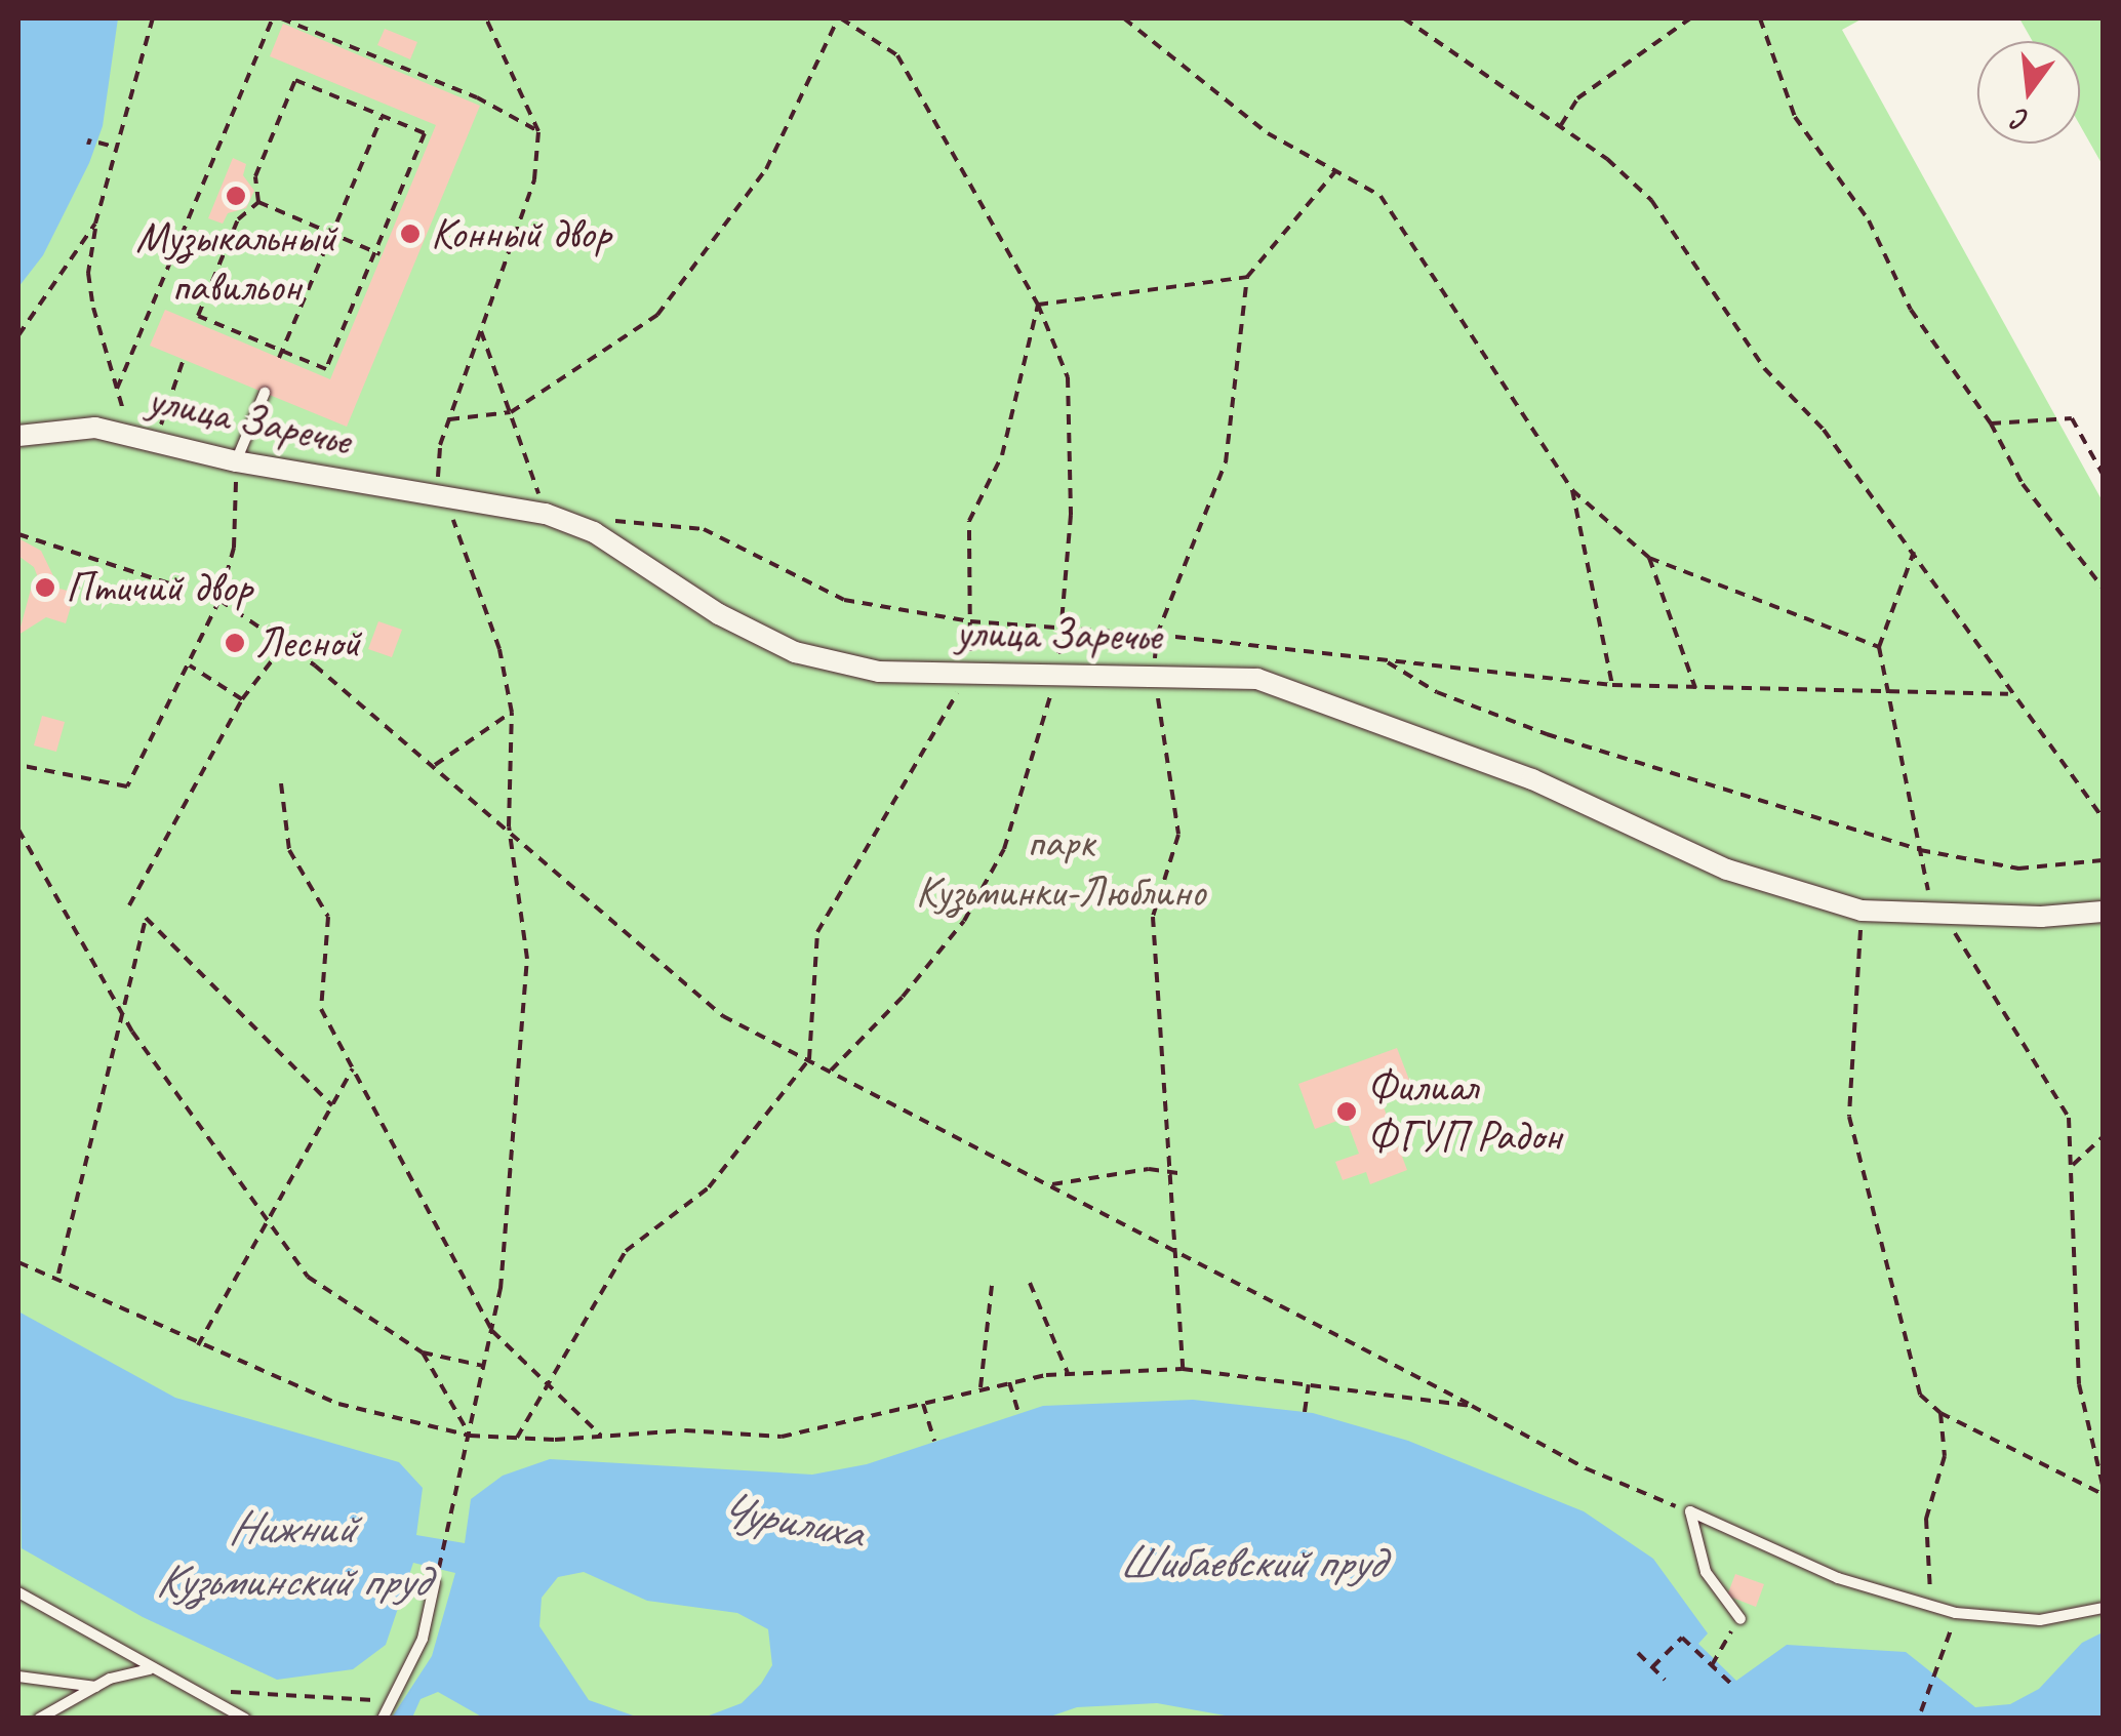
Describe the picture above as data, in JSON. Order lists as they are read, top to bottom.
{
  "streets": {
    "street": ["улица Заречье"]
  },
  "water": ["Чурилиха", "Нижний Кузьминский пруд", "Шибаевский пруд"],
  "parks": ["парк Кузьминки-Люблино"],
  "places": [
    "Музыкальный павильон",
    "Конный двор",
    "Птичий двор",
    "Лесной",
    "Филиал ФГУП Радон"
  ],
  "north": "bottom"
}
